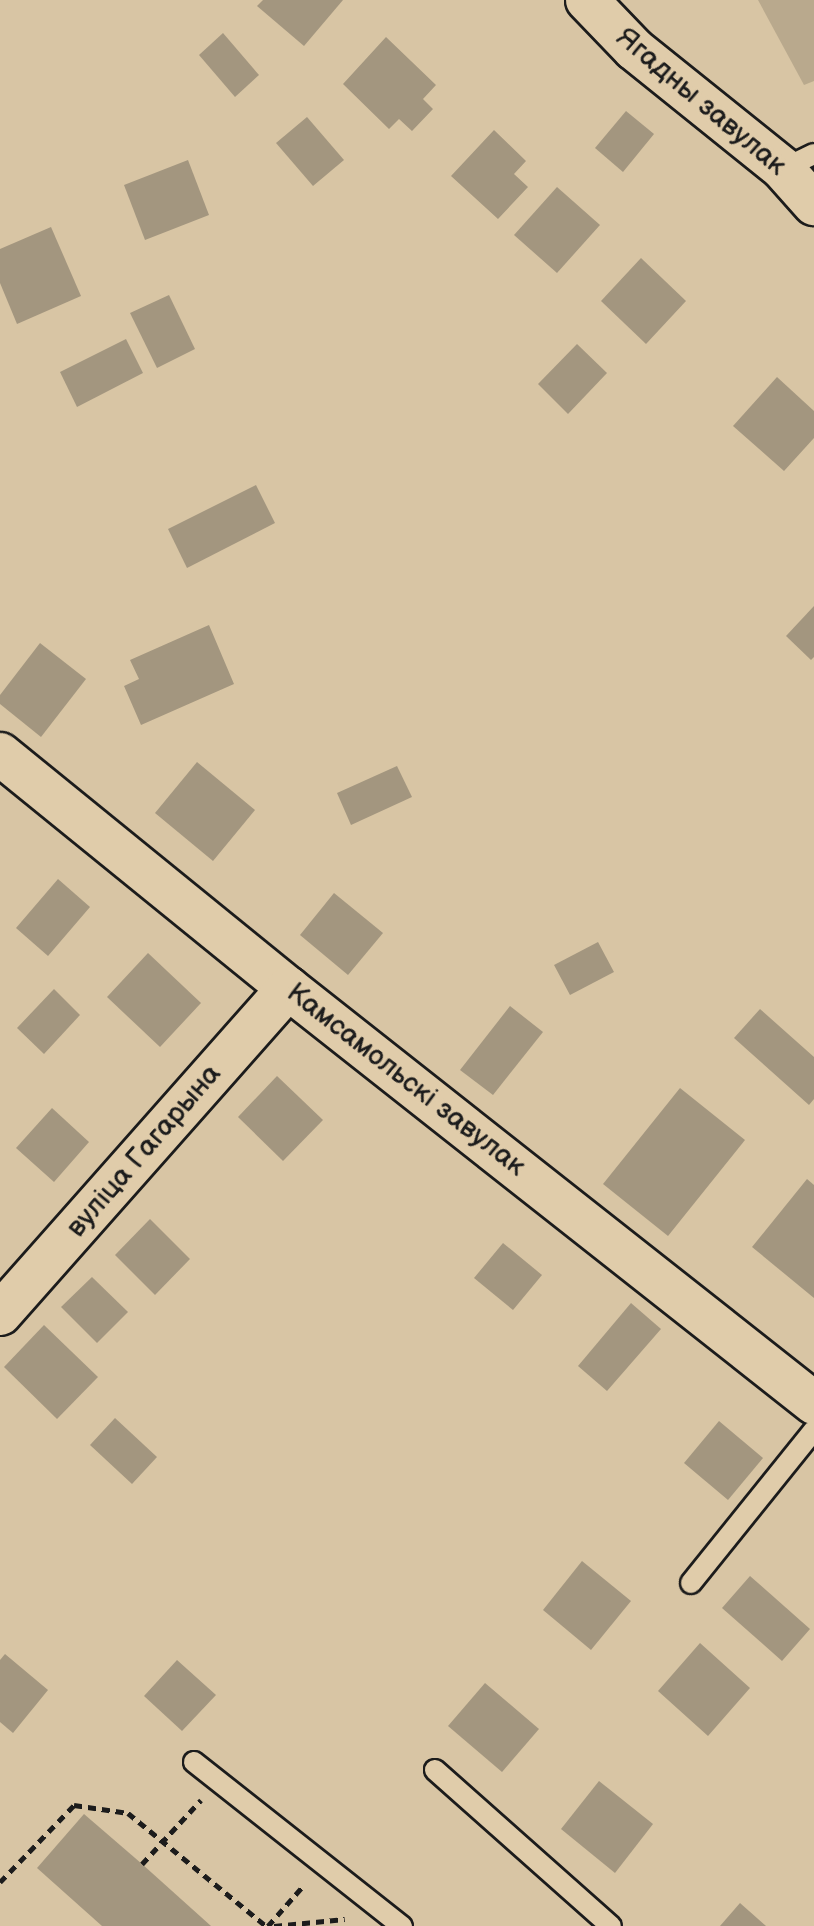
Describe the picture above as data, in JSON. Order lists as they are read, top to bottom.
{
  "streets": {
    "street": ["Ягадны завулак", "Камсамольскі завулак", "вуліца Гагарына"]
  },
  "crossings": [
    ["Камсамольскі завулак", "вуліца Гагарына"]
  ]
}
